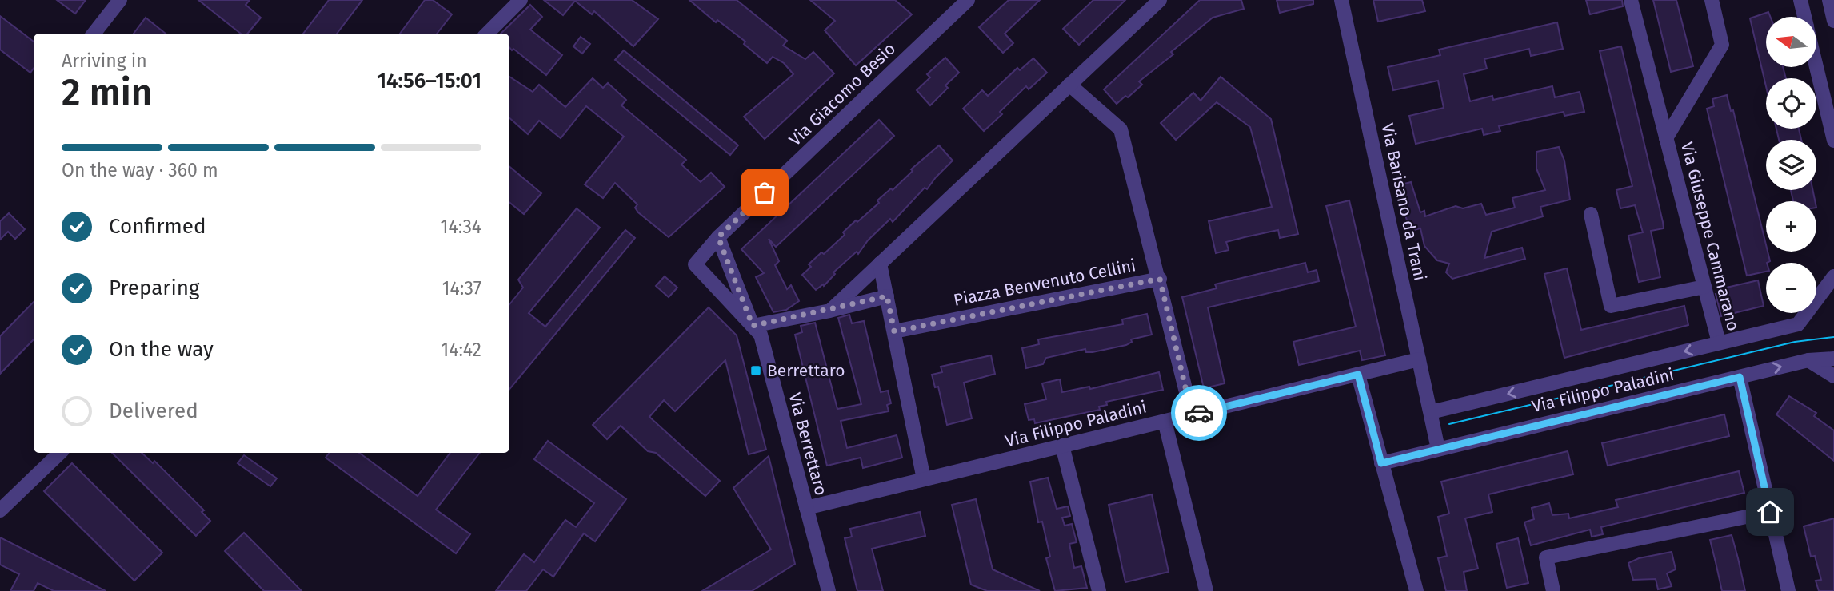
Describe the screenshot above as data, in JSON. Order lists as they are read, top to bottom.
{
  "streets": {
    "street": [
      "Via Giacomo Besio",
      "Via Barisano da Trani",
      "Via Giuseppe Cammarano",
      "Piazza Benvenuto Cellini",
      "Via Filippo Paladini",
      "Via Berrettaro"
    ]
  },
  "crossings": [
    ["Via Giacomo Besio", "Via Berrettaro"],
    ["Via Barisano da Trani", "Via Filippo Paladini"],
    ["Via Giuseppe Cammarano", "Via Filippo Paladini"],
    ["Via Filippo Paladini", "Via Berrettaro"]
  ],
  "places": {
    "transit": ["Berrettaro"]
  },
  "north": "left",
  "page": {
    "map_buttons": ["+", "−"],
    "heading": ["2 min", "Arriving in", "14:56–15:01"],
    "bar": "On the way · 360 m",
    "list": [
      ["Confirmed", "14:34"],
      ["Preparing", "14:37"],
      ["On the way", "14:42"],
      "Delivered"
    ]
  }
}
